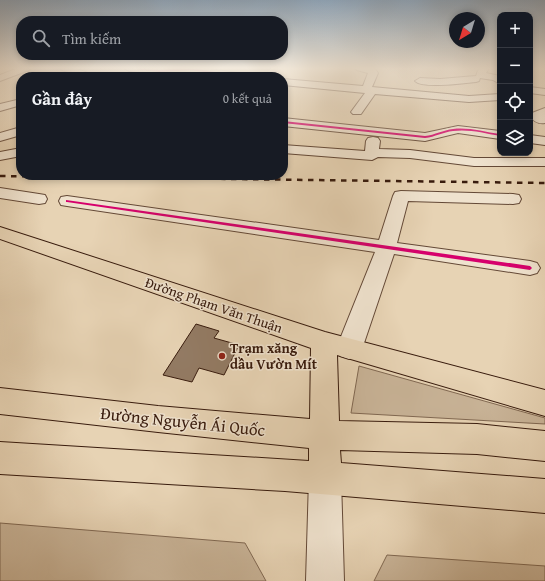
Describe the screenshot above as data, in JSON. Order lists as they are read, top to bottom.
{
  "streets": {
    "main road": ["Đường Phạm Văn Thuận", "Đường Nguyễn Ái Quốc"]
  },
  "places": ["Trạm xăng dầu Vườn Mít"],
  "north": "bottom left",
  "page": {
    "map_buttons": ["+", "−"],
    "search": "Tìm kiếm",
    "heading": ["Gần đây", "0 kết quả"]
  }
}
